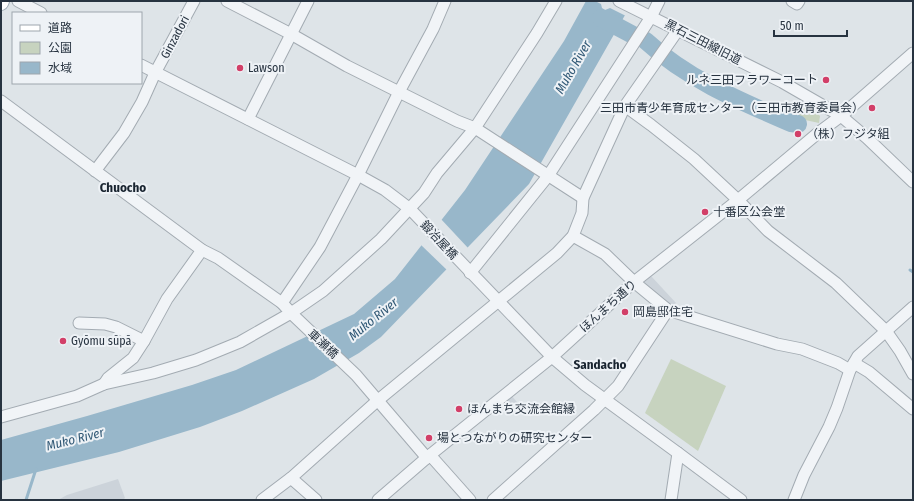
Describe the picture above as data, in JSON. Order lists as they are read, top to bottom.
{
  "streets": {
    "street": [
      "Ginzadori",
      "黒石三田線旧道",
      "鍛冶屋橋",
      "ほんまち通り",
      "車瀬橋"
    ]
  },
  "crossings": [
    ["Ginzadori", "鍛冶屋橋"],
    ["Ginzadori", "車瀬橋"],
    ["黒石三田線旧道", "ほんまち通り"],
    ["鍛冶屋橋", "ほんまち通り"],
    ["ほんまち通り", "車瀬橋"]
  ],
  "districts": ["Chuocho", "Sandacho"],
  "water": ["Muko River"],
  "places": [
    "Lawson",
    "ルネ三田フラワーコート",
    "三田市青少年育成センター（三田市教育委員会）",
    "（株）フジタ組",
    "十番区公会堂",
    "岡島邸住宅",
    "Gyōmu sūpā",
    "ほんまち交流会館縁",
    "場とつながりの研究センター"
  ],
  "legend": ["道路", "公園", "水域"],
  "scale_bar": "50 m"
}
